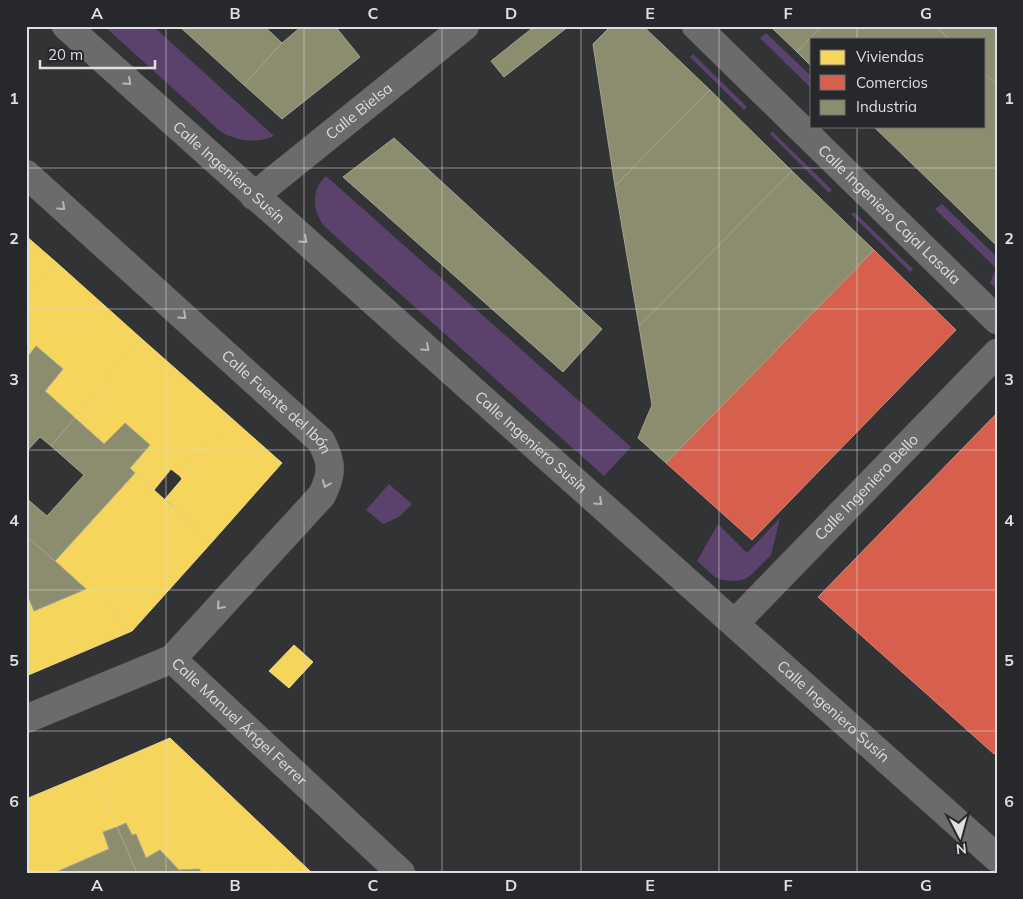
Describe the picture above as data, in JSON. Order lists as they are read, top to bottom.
{
  "streets": {
    "street": [
      "Calle Bielsa",
      "Calle Ingeniero Susín",
      "Calle Ingeniero Cajal Lasala",
      "Calle Fuente del Ibón",
      "Calle Ingeniero Bello",
      "Calle Manuel Ángel Ferrer"
    ]
  },
  "crossings": [
    ["Calle Bielsa", "Calle Ingeniero Susín"],
    ["Calle Ingeniero Susín", "Calle Ingeniero Bello"],
    ["Calle Fuente del Ibón", "Calle Manuel Ángel Ferrer"]
  ],
  "one_way": ["Calle Ingeniero Susín"],
  "legend": ["Viviendas", "Comercios", "Industria"],
  "scale_bar": "20 m",
  "north": "bottom",
  "grid": {
    "columns": [
      "A",
      "B",
      "C",
      "D",
      "E",
      "F",
      "G"
    ],
    "rows": [
      "1",
      "2",
      "3",
      "4",
      "5",
      "6"
    ]
  }
}
